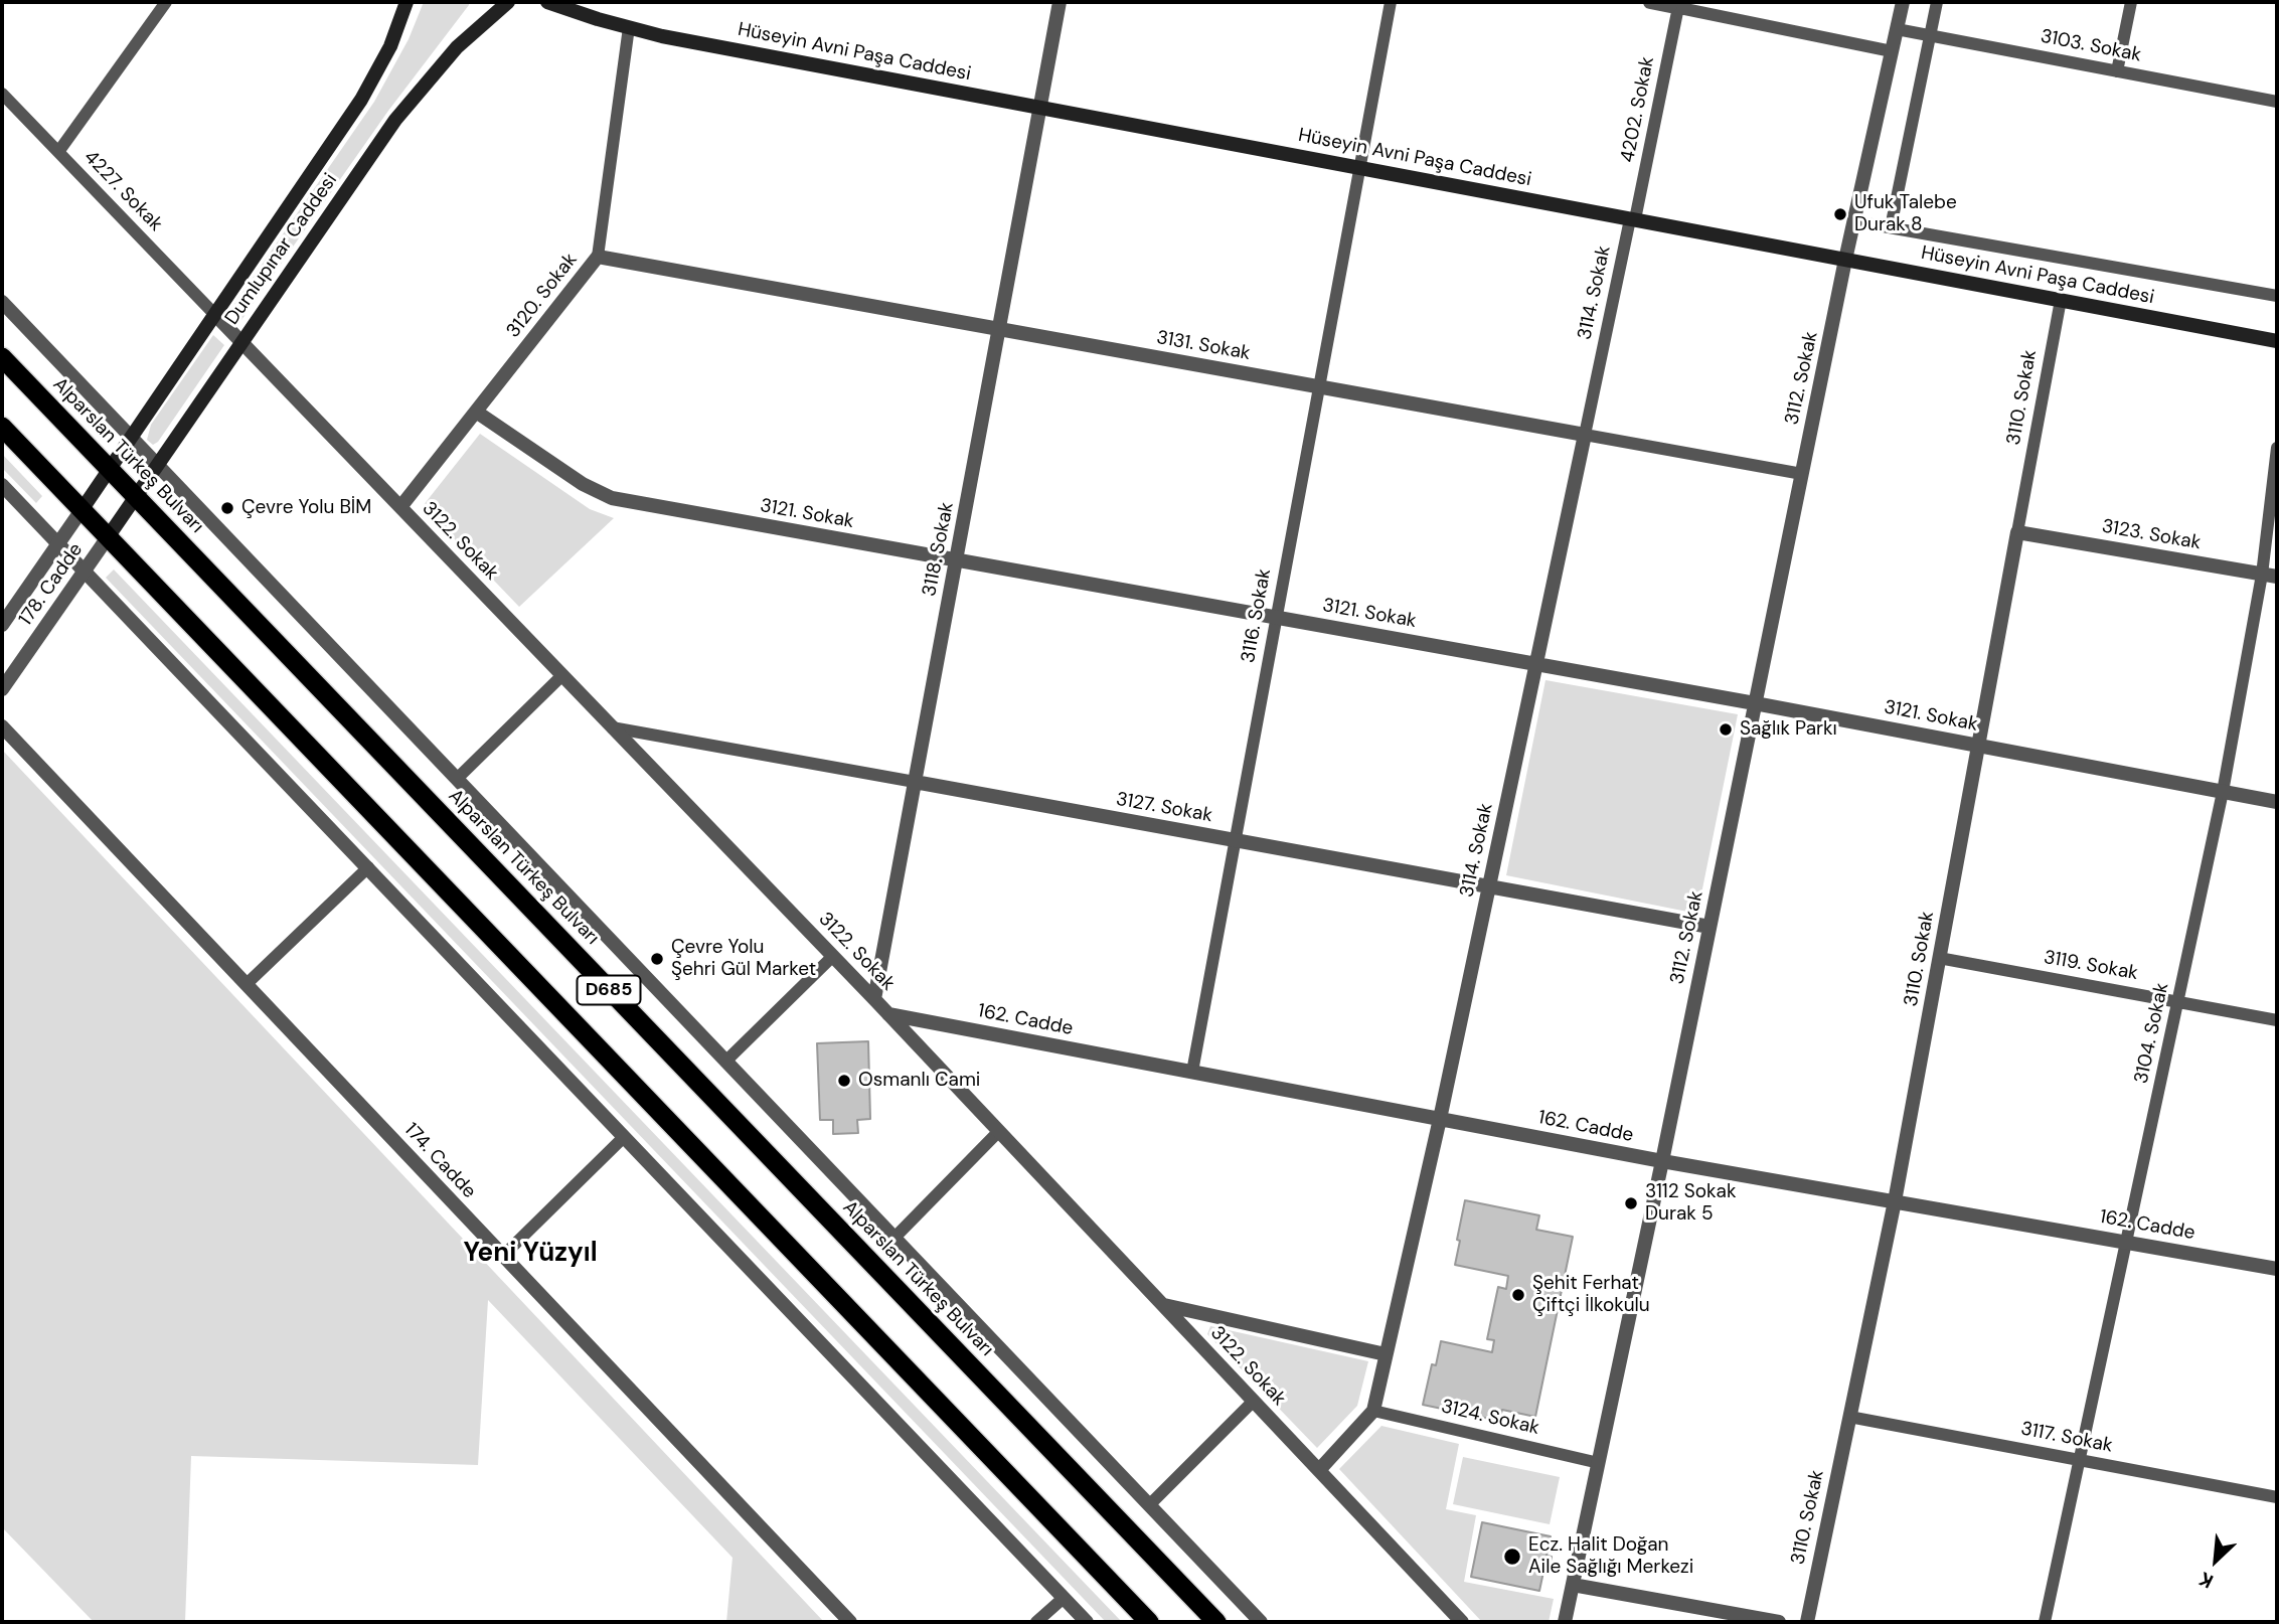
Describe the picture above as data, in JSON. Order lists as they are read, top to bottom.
{
  "streets": {
    "highway": ["Alparslan Türkeş Bulvarı", "D685"],
    "main road": ["Hüseyin Avni Paşa Caddesi", "Dumlupınar Caddesi"],
    "street": [
      "3114. Sokak",
      "3120. Sokak",
      "3131. Sokak",
      "3112. Sokak",
      "3110. Sokak",
      "3121. Sokak",
      "3123. Sokak",
      "3122. Sokak",
      "3118. Sokak",
      "178. Cadde",
      "3127. Sokak",
      "162. Cadde",
      "174. Cadde"
    ],
    "lane": [
      "3103. Sokak",
      "4202. Sokak",
      "4227. Sokak",
      "3116. Sokak",
      "3119. Sokak",
      "3104. Sokak",
      "3124. Sokak",
      "3117. Sokak"
    ]
  },
  "crossings": [
    ["3103. Sokak", "3112. Sokak"],
    ["Hüseyin Avni Paşa Caddesi", "4202. Sokak"],
    ["Hüseyin Avni Paşa Caddesi", "3114. Sokak"],
    ["Hüseyin Avni Paşa Caddesi", "3120. Sokak"],
    ["Hüseyin Avni Paşa Caddesi", "3112. Sokak"],
    ["Hüseyin Avni Paşa Caddesi", "3110. Sokak"],
    ["Hüseyin Avni Paşa Caddesi", "3118. Sokak"],
    ["Hüseyin Avni Paşa Caddesi", "3116. Sokak"],
    ["4202. Sokak", "3114. Sokak"],
    ["4227. Sokak", "Dumlupınar Caddesi"],
    ["4227. Sokak", "3122. Sokak"],
    ["Dumlupınar Caddesi", "Alparslan Türkeş Bulvarı"],
    ["Dumlupınar Caddesi", "3122. Sokak"],
    ["Dumlupınar Caddesi", "178. Cadde"],
    ["Dumlupınar Caddesi", "D685"],
    ["3114. Sokak", "3131. Sokak"],
    ["3114. Sokak", "3121. Sokak"],
    ["3114. Sokak", "3122. Sokak"],
    ["3114. Sokak", "3127. Sokak"],
    ["3114. Sokak", "162. Cadde"],
    ["3114. Sokak", "3124. Sokak"],
    ["3120. Sokak", "3131. Sokak"],
    ["3120. Sokak", "3121. Sokak"],
    ["3120. Sokak", "3122. Sokak"],
    ["3131. Sokak", "3112. Sokak"],
    ["3131. Sokak", "3118. Sokak"],
    ["3131. Sokak", "3116. Sokak"],
    ["3112. Sokak", "3121. Sokak"],
    ["3112. Sokak", "3127. Sokak"],
    ["3112. Sokak", "162. Cadde"],
    ["3112. Sokak", "3124. Sokak"],
    ["3110. Sokak", "3121. Sokak"],
    ["3110. Sokak", "3123. Sokak"],
    ["3110. Sokak", "3119. Sokak"],
    ["3110. Sokak", "162. Cadde"],
    ["3110. Sokak", "3117. Sokak"],
    ["3121. Sokak", "3118. Sokak"],
    ["3121. Sokak", "3116. Sokak"],
    ["3121. Sokak", "3104. Sokak"],
    ["3123. Sokak", "3104. Sokak"],
    ["3122. Sokak", "3118. Sokak"],
    ["3122. Sokak", "3127. Sokak"],
    ["3122. Sokak", "162. Cadde"],
    ["3118. Sokak", "3127. Sokak"],
    ["178. Cadde", "D685"],
    ["3116. Sokak", "3127. Sokak"],
    ["3116. Sokak", "162. Cadde"],
    ["3119. Sokak", "3104. Sokak"],
    ["162. Cadde", "3104. Sokak"],
    ["3104. Sokak", "3117. Sokak"]
  ],
  "districts": ["Yeni Yüzyıl"],
  "places": [
    "Ufuk Talebe Durak 8",
    "Çevre Yolu BİM",
    "Sağlık Parkı",
    "Çevre Yolu Şehri Gül Market",
    "Osmanlı Cami",
    "3112 Sokak Durak 5",
    "Şehit Ferhat Çiftçi İlkokulu",
    "Ecz. Halit Doğan Aile Sağlığı Merkezi"
  ],
  "north": "bottom left"
}
